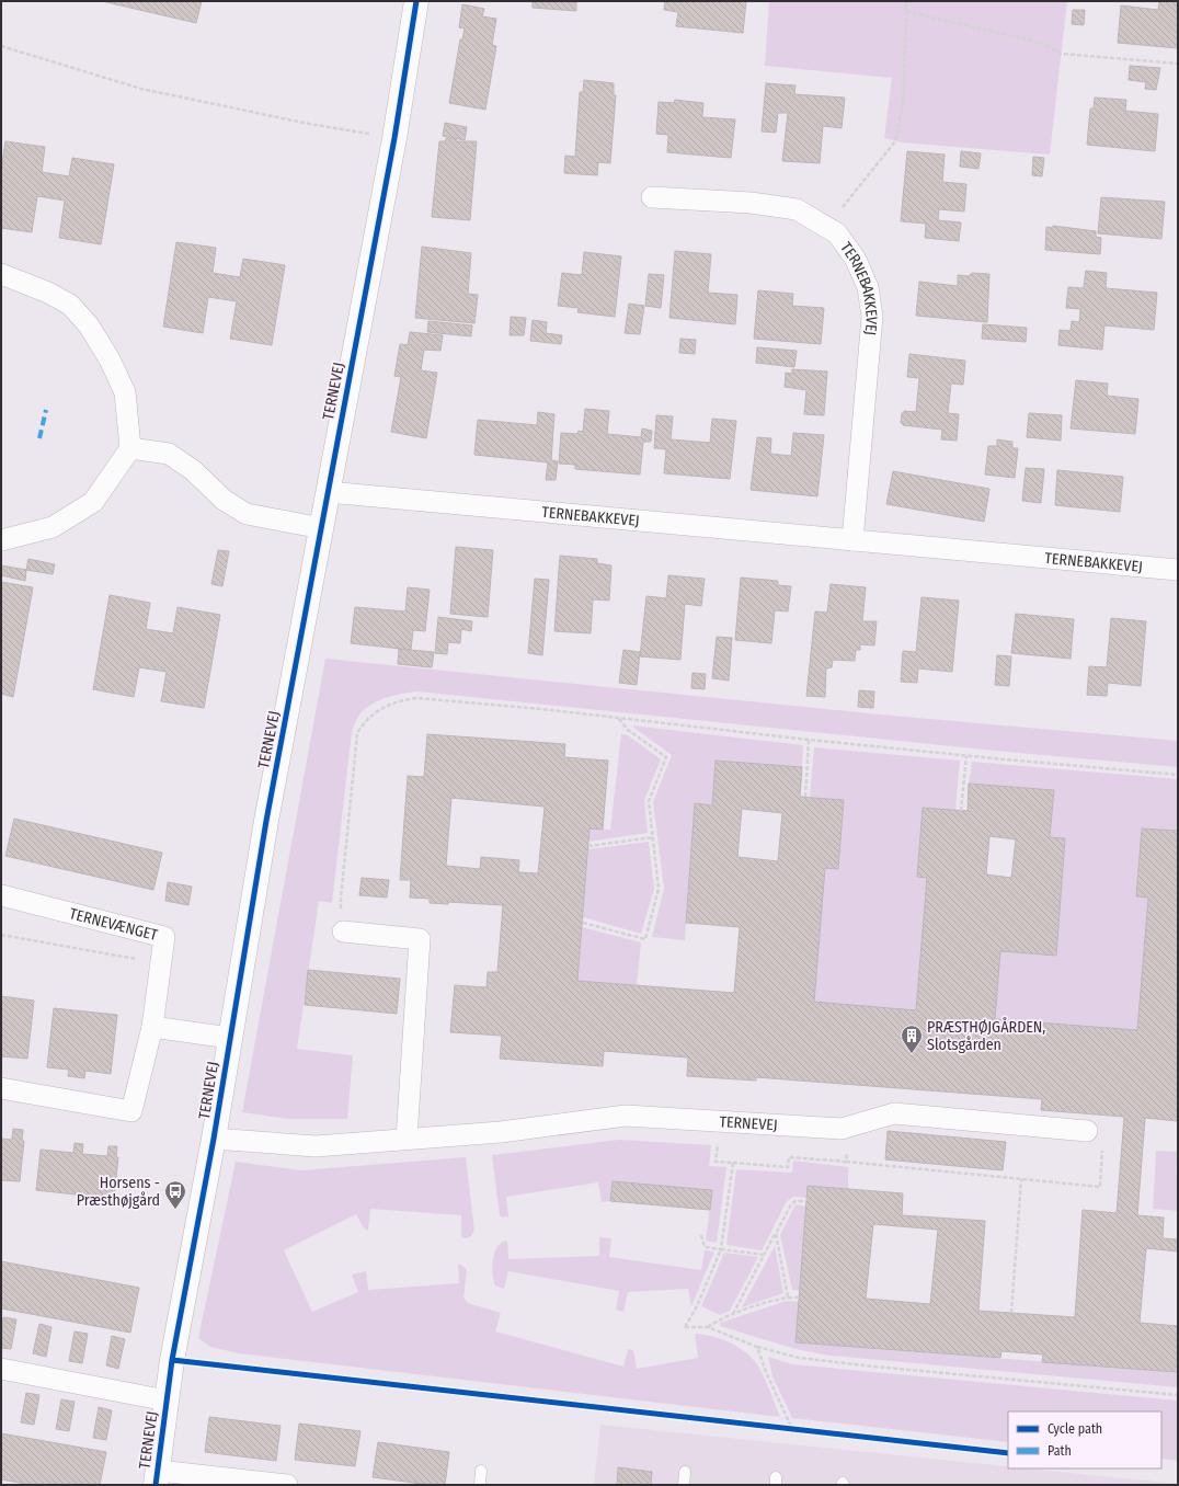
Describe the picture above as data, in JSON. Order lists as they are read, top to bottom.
{
  "streets": {
    "street": ["TERNEBAKKEVEJ", "TERNEVEJ", "TERNEVÆNGET"]
  },
  "crossings": [
    ["TERNEBAKKEVEJ", "TERNEVEJ"]
  ],
  "places": {
    "building": ["PRÆSTHØJGÅRDEN, Slotsgården"],
    "bus stop": ["Horsens - Præsthøjgård"]
  },
  "legend": ["Cycle path", "Path"]
}
